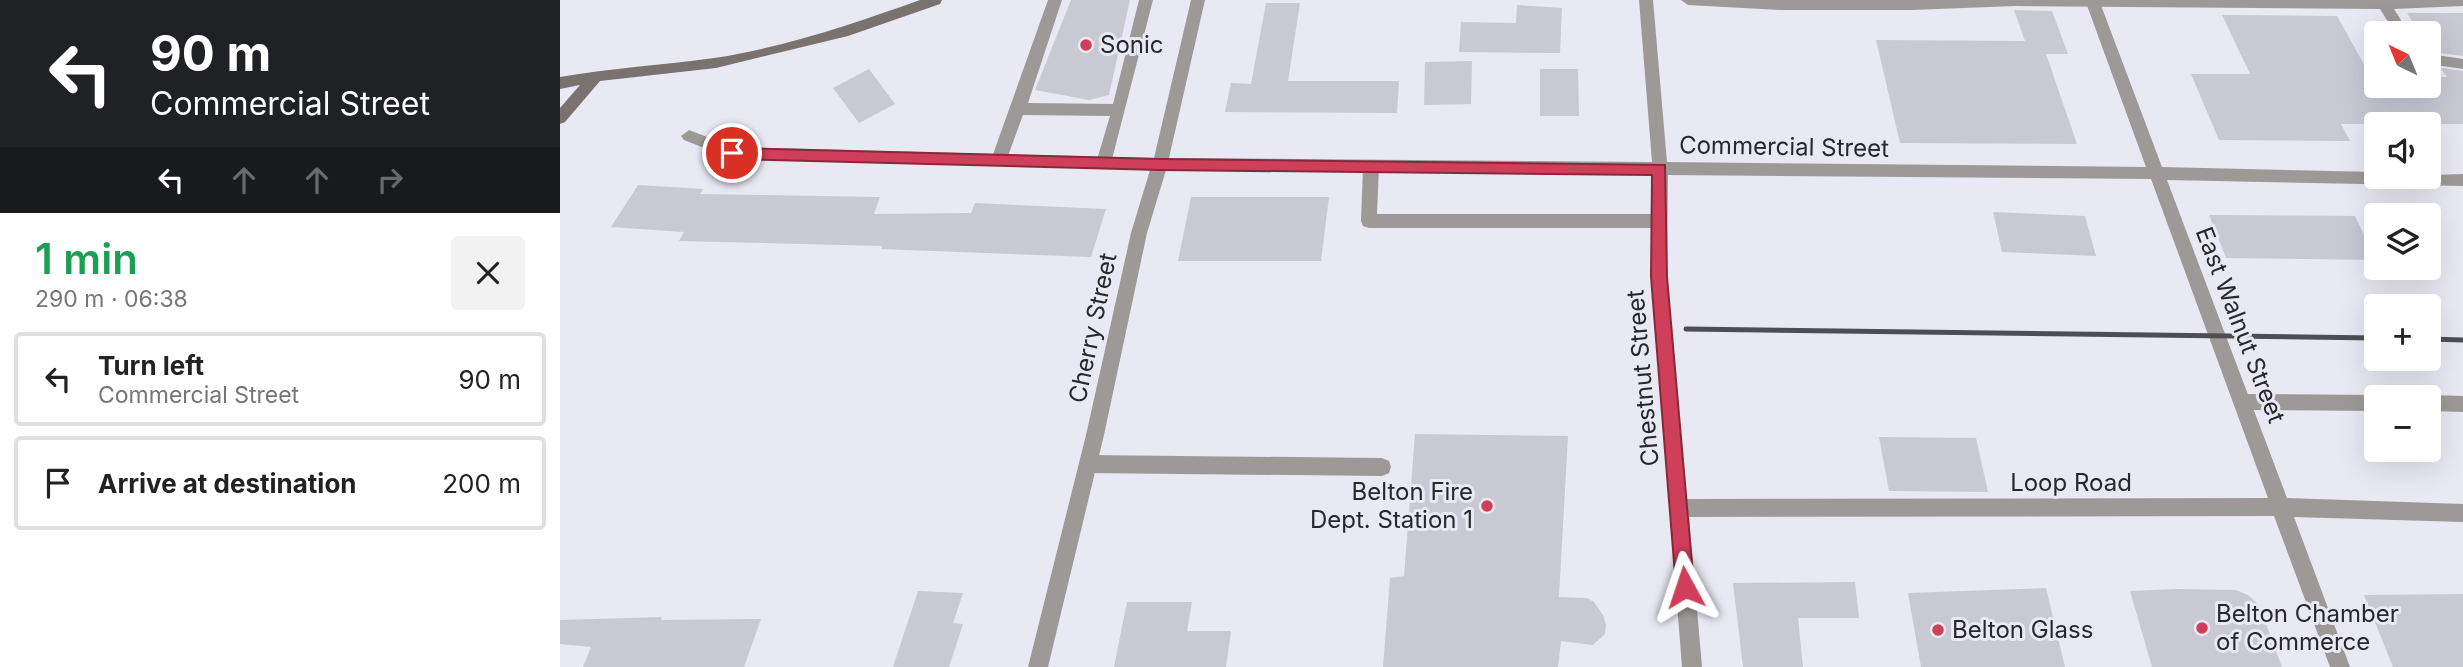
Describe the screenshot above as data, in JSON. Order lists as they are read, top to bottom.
{
  "streets": {
    "street": [
      "Commercial Street",
      "East Walnut Street",
      "Cherry Street",
      "Chestnut Street",
      "Loop Road"
    ]
  },
  "crossings": [
    ["Commercial Street", "East Walnut Street"],
    ["Commercial Street", "Cherry Street"],
    ["Commercial Street", "Chestnut Street"],
    ["East Walnut Street", "Loop Road"],
    ["Chestnut Street", "Loop Road"]
  ],
  "places": [
    "Sonic",
    "Belton Fire Dept. Station 1",
    "Belton Chamber of Commerce",
    "Belton Glass"
  ],
  "north": "top left",
  "page": {
    "turn": ["90 m", "Commercial Street"],
    "map_buttons": ["+", "−"],
    "heading": ["1 min", "290 m · 06:38"],
    "list": [
      {
        "name": "Turn left",
        "note": "Commercial Street",
        "value": "90 m"
      },
      {
        "name": "Arrive at destination",
        "value": "200 m"
      }
    ]
  }
}
